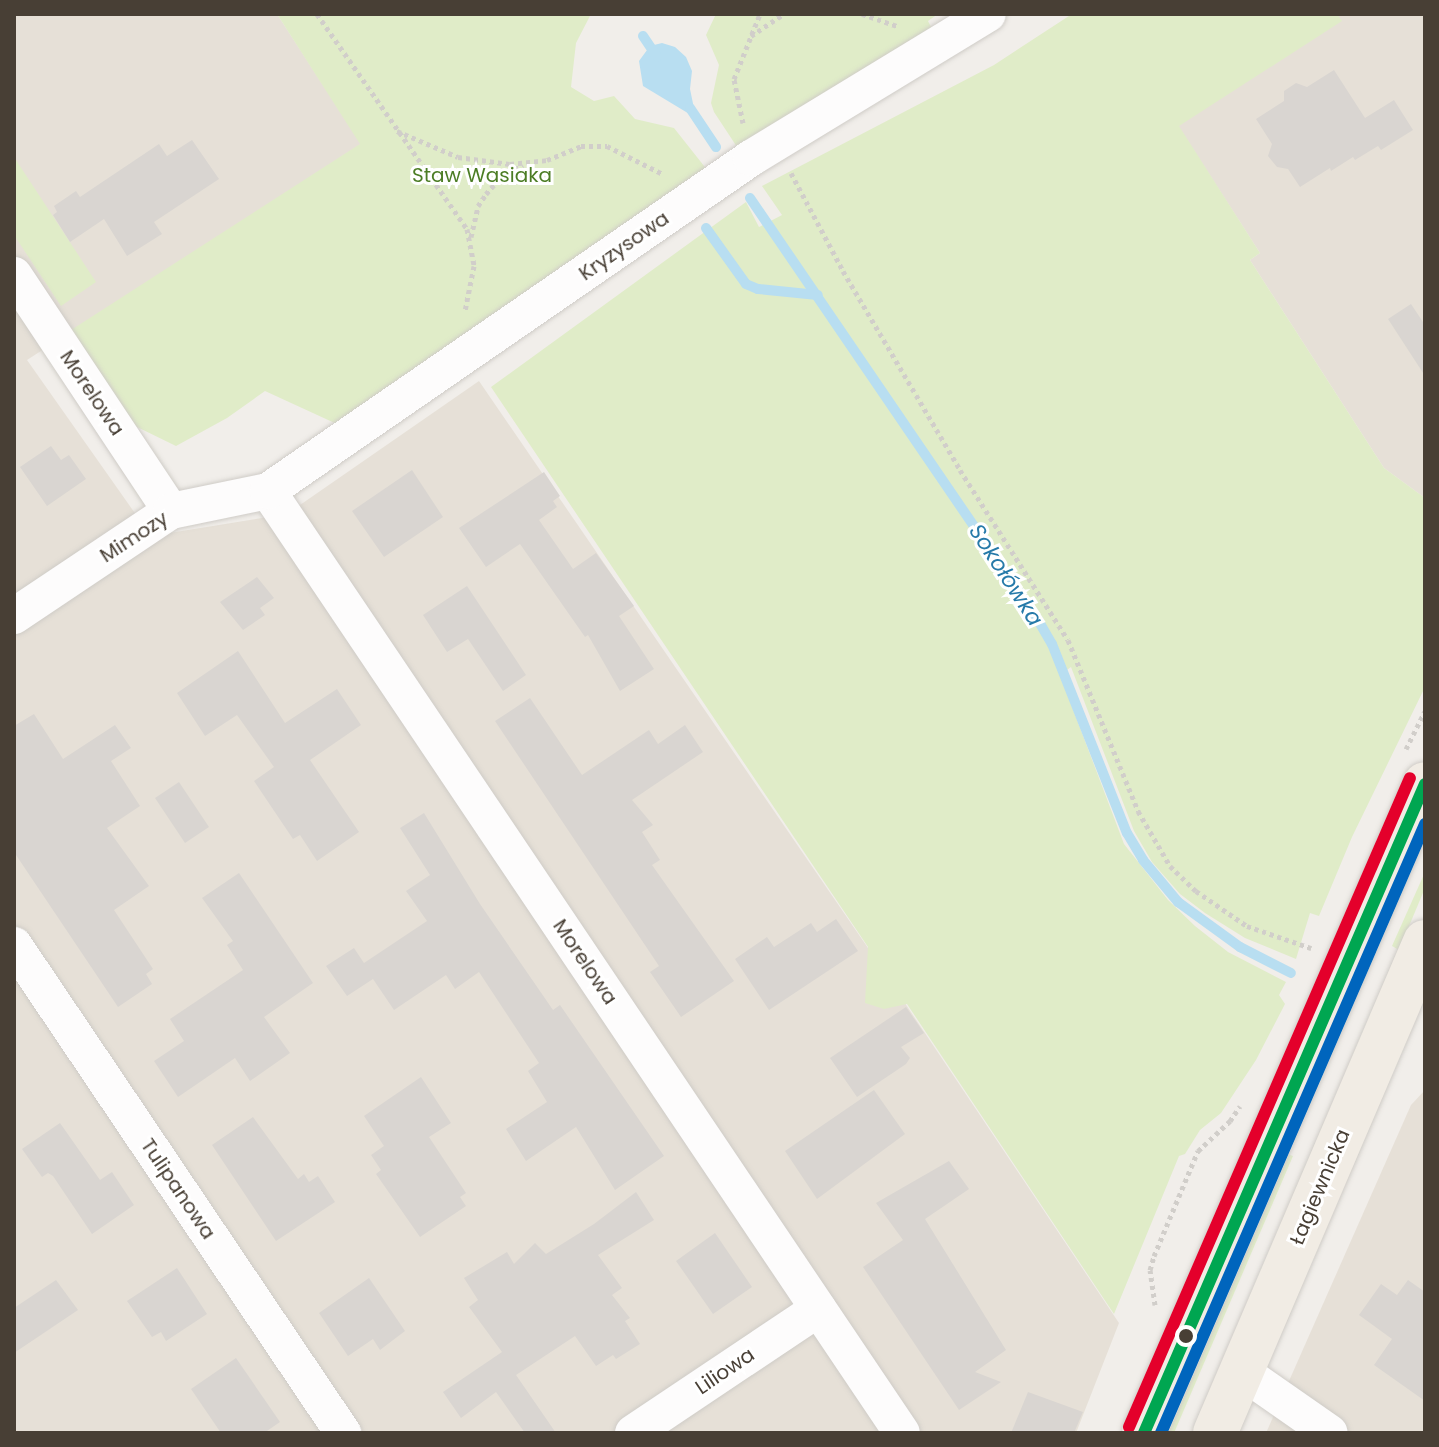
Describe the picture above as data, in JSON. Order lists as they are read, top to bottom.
{
  "streets": {
    "main road": ["Łagiewnicka"],
    "street": [
      "Kryzysowa",
      "Morelowa",
      "Mimozy",
      "Tulipanowa",
      "Liliowa"
    ]
  },
  "crossings": [
    ["Kryzysowa", "Morelowa"],
    ["Kryzysowa", "Mimozy"],
    ["Morelowa", "Mimozy"],
    ["Morelowa", "Liliowa"]
  ],
  "water": ["Sokołówka"],
  "parks": ["Staw Wasiaka"]
}
